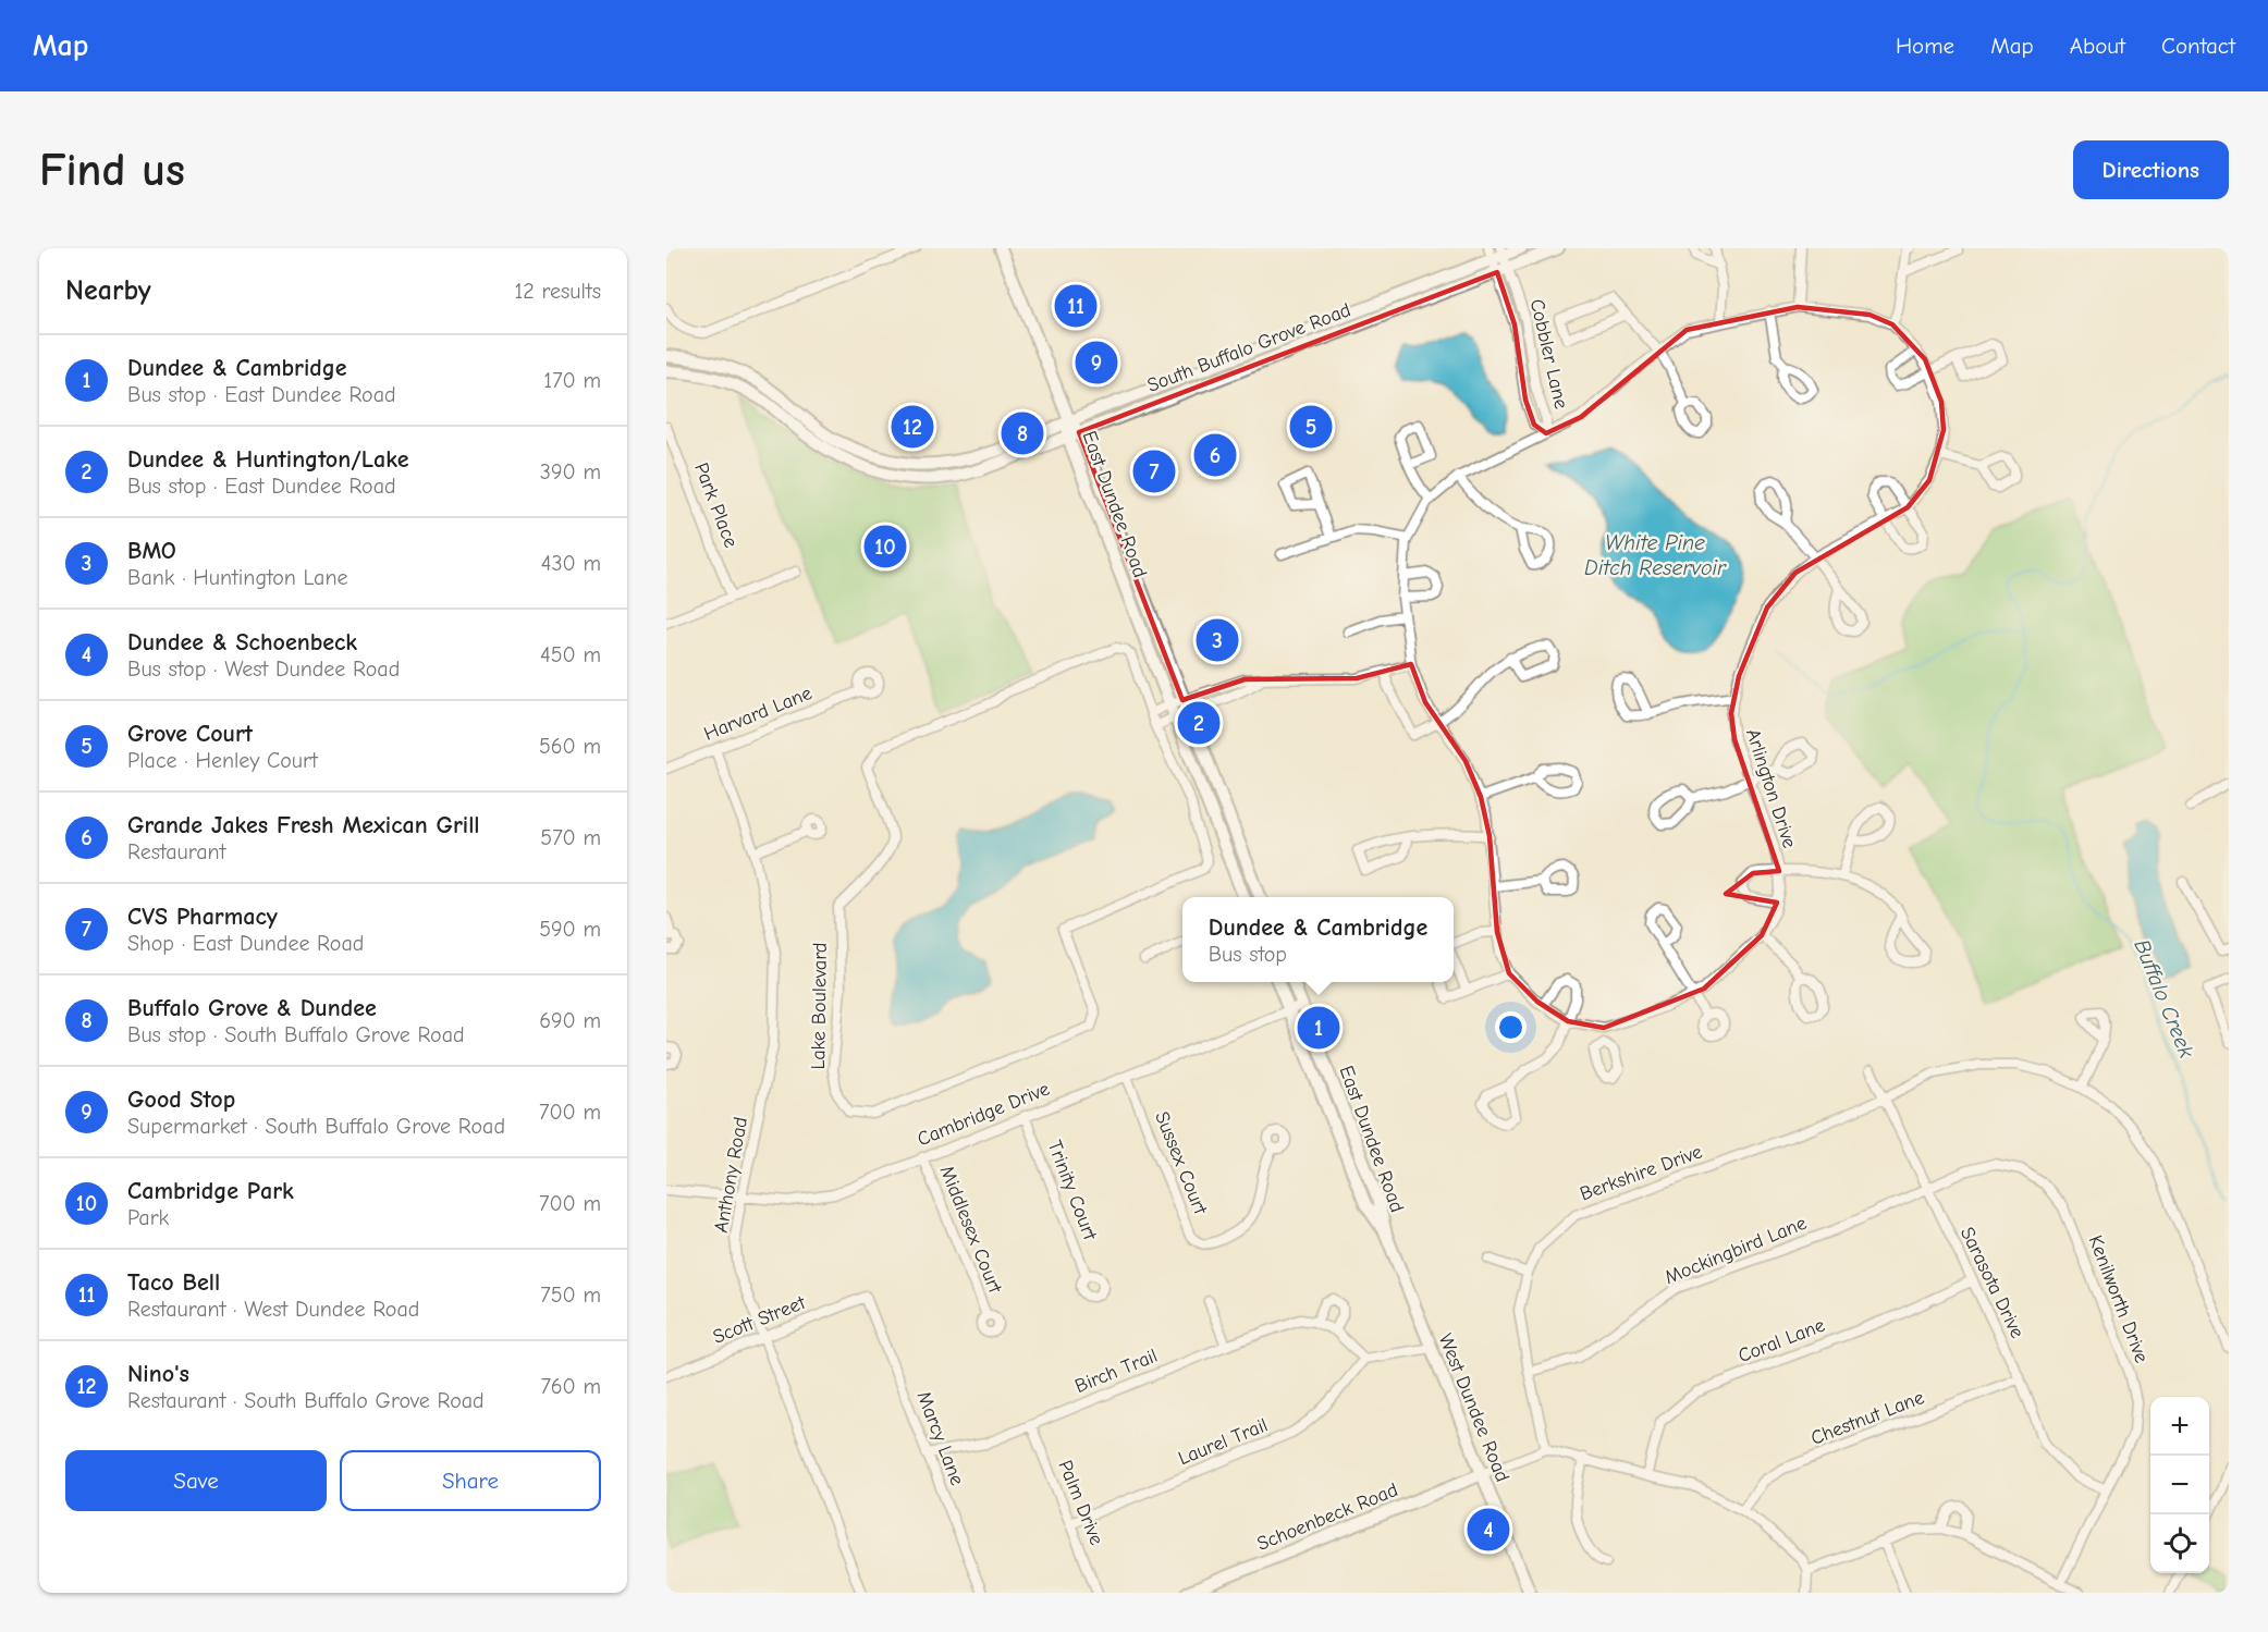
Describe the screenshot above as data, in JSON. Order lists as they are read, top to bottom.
{
  "streets": {
    "main road": [
      "South Buffalo Grove Road",
      "East Dundee Road",
      "West Dundee Road",
      "Schoenbeck Road"
    ],
    "street": [
      "Cobbler Lane",
      "Park Place",
      "Harvard Lane",
      "Arlington Drive",
      "Lake Boulevard",
      "Cambridge Drive",
      "Sussex Court",
      "Berkshire Drive",
      "Anthony Road",
      "Trinity Court",
      "Middlesex Court",
      "Mockingbird Lane",
      "Sarasota Drive",
      "Kenilworth Drive",
      "Scott Street",
      "Coral Lane",
      "Birch Trail",
      "Chestnut Lane",
      "Marcy Lane",
      "Laurel Trail",
      "Palm Drive"
    ]
  },
  "crossings": [
    ["South Buffalo Grove Road", "Cobbler Lane"],
    ["South Buffalo Grove Road", "East Dundee Road"],
    ["Cobbler Lane", "Arlington Drive"],
    ["East Dundee Road", "Cambridge Drive"],
    ["East Dundee Road", "West Dundee Road"],
    ["Harvard Lane", "Anthony Road"],
    ["Cambridge Drive", "Sussex Court"],
    ["Cambridge Drive", "Anthony Road"],
    ["Cambridge Drive", "Trinity Court"],
    ["Cambridge Drive", "Middlesex Court"],
    ["Berkshire Drive", "Mockingbird Lane"],
    ["Berkshire Drive", "Sarasota Drive"],
    ["Anthony Road", "Scott Street"],
    ["Mockingbird Lane", "Sarasota Drive"],
    ["Mockingbird Lane", "Kenilworth Drive"],
    ["Sarasota Drive", "Kenilworth Drive"],
    ["Sarasota Drive", "Coral Lane"],
    ["Sarasota Drive", "Chestnut Lane"],
    ["Scott Street", "Marcy Lane"],
    ["Birch Trail", "Marcy Lane"],
    ["Birch Trail", "Laurel Trail"],
    ["Birch Trail", "Palm Drive"],
    ["West Dundee Road", "Schoenbeck Road"],
    ["Laurel Trail", "Palm Drive"]
  ],
  "water": ["White Pine Ditch Reservoir", "Buffalo Creek"],
  "page": {
    "header": "Map",
    "nav": [
      "Home",
      "Map",
      "About",
      "Contact"
    ],
    "buttons": [
      "Directions",
      ["Save", "Share"]
    ],
    "title": "Find us",
    "heading": ["Nearby", "12 results"],
    "pins": [
      "11",
      "9",
      "5",
      "12",
      "8",
      "6",
      "7",
      "10",
      "3",
      "2",
      "1",
      "4"
    ],
    "list": [
      {
        "mark": "1",
        "name": "Dundee & Cambridge",
        "note": "Bus stop · East Dundee Road",
        "value": "170 m"
      },
      {
        "mark": "2",
        "name": "Dundee & Huntington/Lake",
        "note": "Bus stop · East Dundee Road",
        "value": "390 m"
      },
      {
        "mark": "3",
        "name": "BMO",
        "note": "Bank · Huntington Lane",
        "value": "430 m"
      },
      {
        "mark": "4",
        "name": "Dundee & Schoenbeck",
        "note": "Bus stop · West Dundee Road",
        "value": "450 m"
      },
      {
        "mark": "5",
        "name": "Grove Court",
        "note": "Place · Henley Court",
        "value": "560 m"
      },
      {
        "mark": "6",
        "name": "Grande Jakes Fresh Mexican Grill",
        "note": "Restaurant",
        "value": "570 m"
      },
      {
        "mark": "7",
        "name": "CVS Pharmacy",
        "note": "Shop · East Dundee Road",
        "value": "590 m"
      },
      {
        "mark": "8",
        "name": "Buffalo Grove & Dundee",
        "note": "Bus stop · South Buffalo Grove Road",
        "value": "690 m"
      },
      {
        "mark": "9",
        "name": "Good Stop",
        "note": "Supermarket · South Buffalo Grove Road",
        "value": "700 m"
      },
      {
        "mark": "10",
        "name": "Cambridge Park",
        "note": "Park",
        "value": "700 m"
      },
      {
        "mark": "11",
        "name": "Taco Bell",
        "note": "Restaurant · West Dundee Road",
        "value": "750 m"
      },
      {
        "mark": "12",
        "name": "Nino's",
        "note": "Restaurant · South Buffalo Grove Road",
        "value": "760 m"
      }
    ],
    "popup": ["Dundee & Cambridge", "Bus stop"],
    "map_buttons": ["+", "−"]
  }
}
